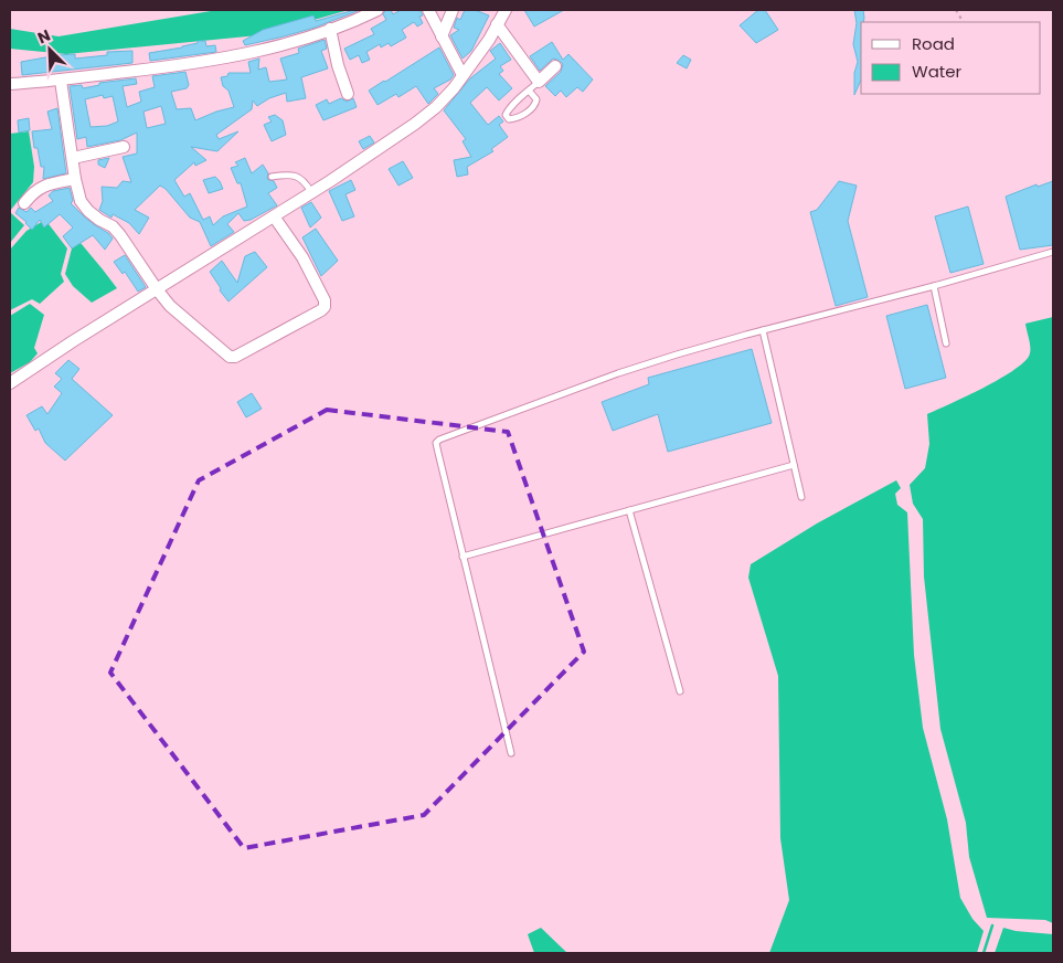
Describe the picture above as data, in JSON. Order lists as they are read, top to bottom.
{
  "legend": ["Road", "Water"],
  "north": "top left"
}
